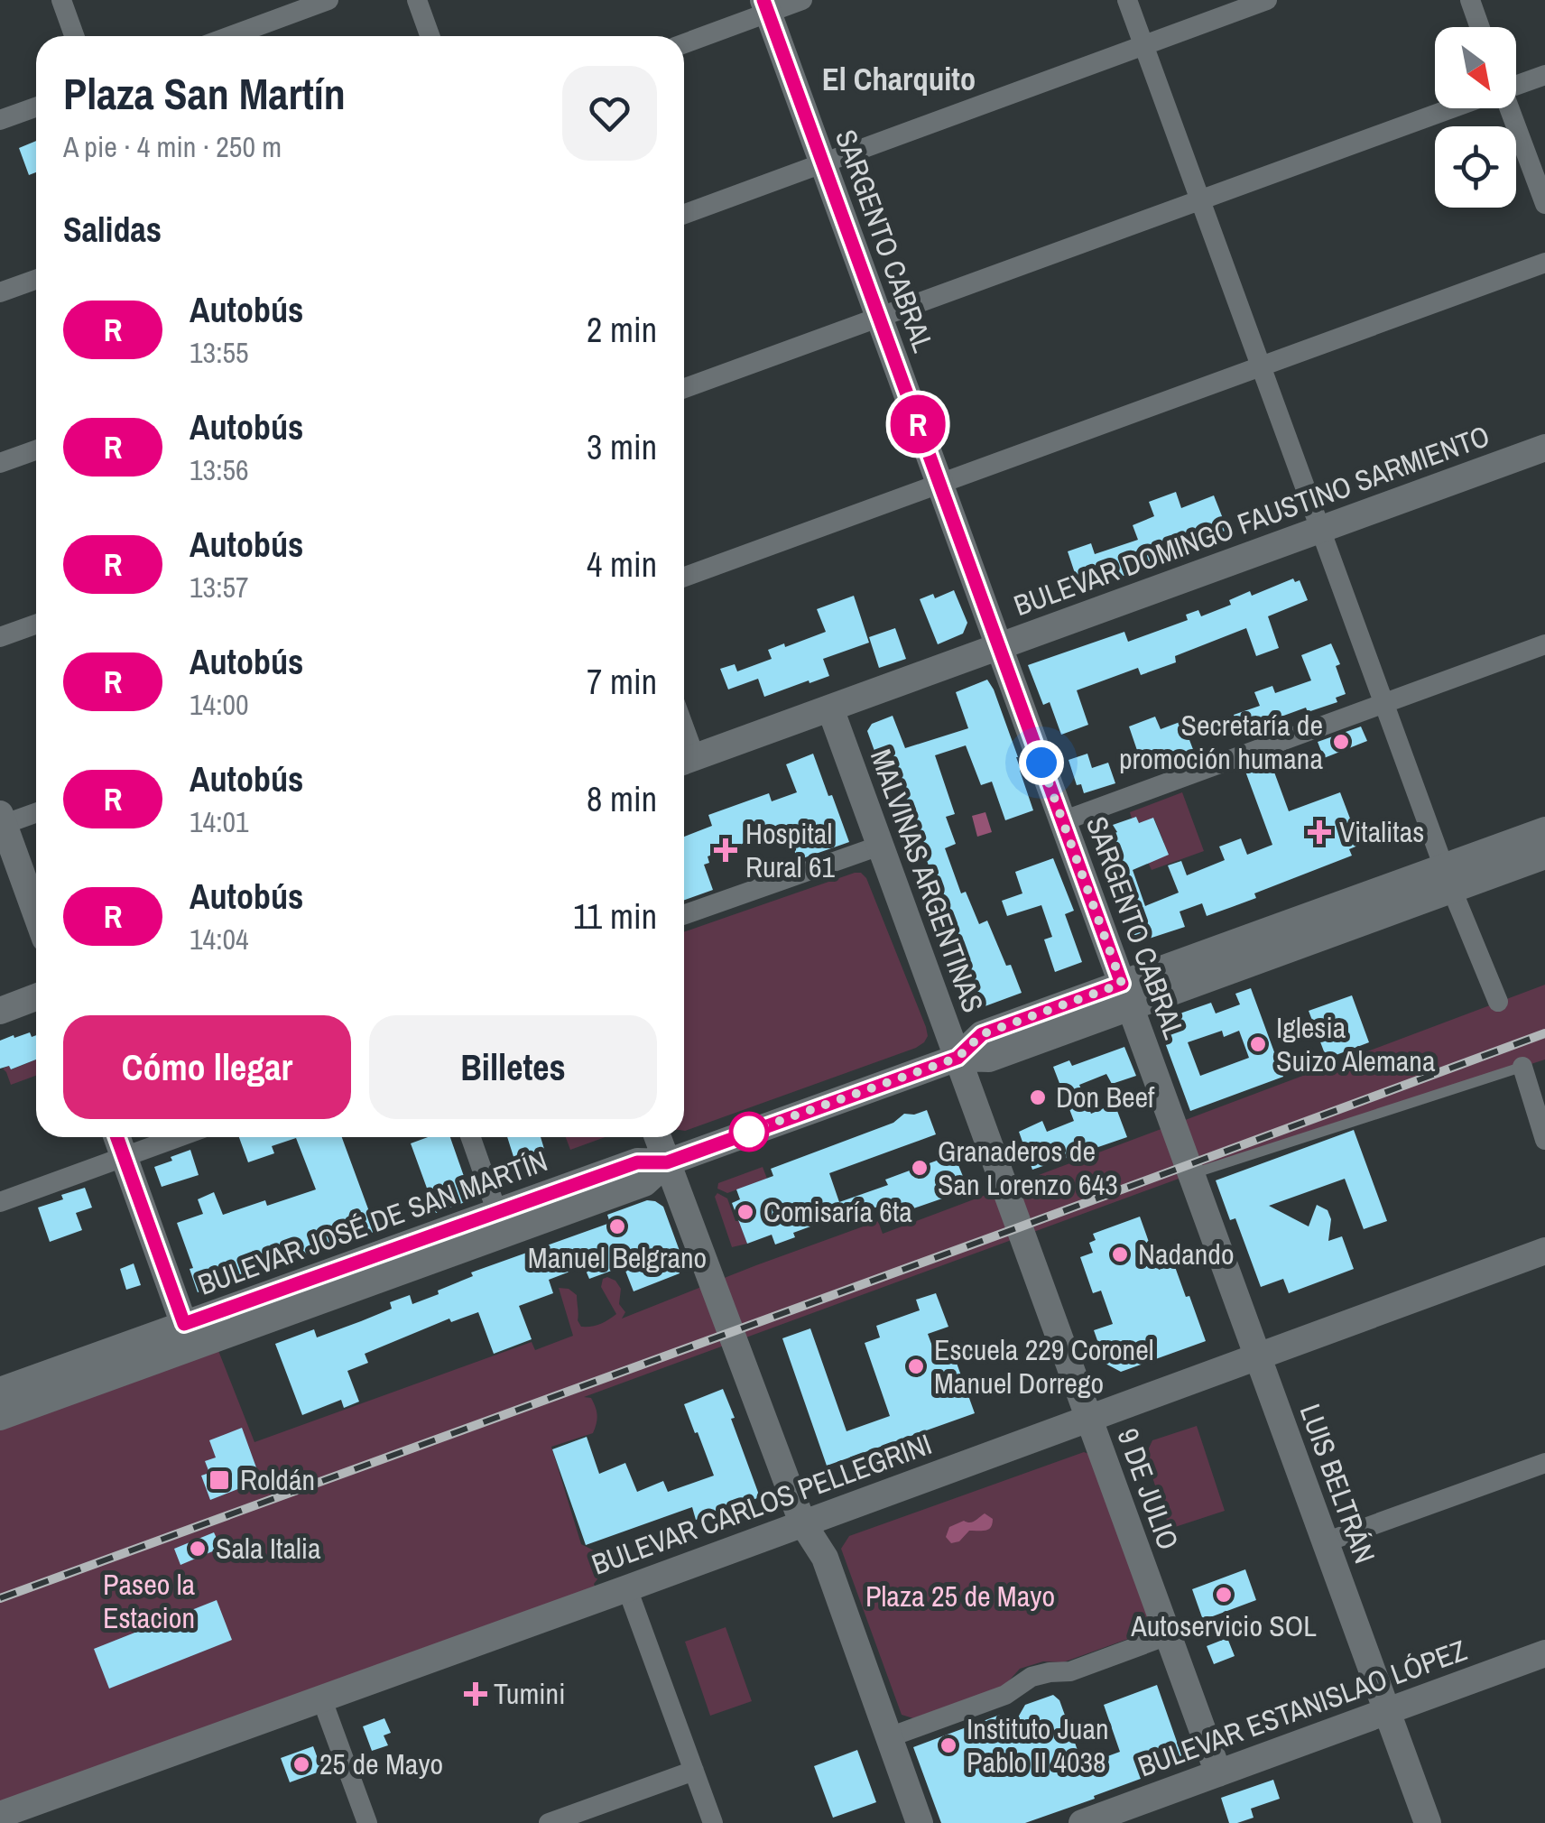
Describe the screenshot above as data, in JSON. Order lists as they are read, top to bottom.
{
  "streets": {
    "main road": [
      "SARGENTO CABRAL",
      "BULEVAR DOMINGO FAUSTINO SARMIENTO",
      "MALVINAS ARGENTINAS",
      "BULEVAR JOSÉ DE SAN MARTÍN",
      "LUIS BELTRÁN",
      "9 DE JULIO",
      "BULEVAR CARLOS PELLEGRINI",
      "BULEVAR ESTANISLAO LÓPEZ"
    ]
  },
  "crossings": [
    ["SARGENTO CABRAL", "BULEVAR DOMINGO FAUSTINO SARMIENTO"],
    ["SARGENTO CABRAL", "BULEVAR JOSÉ DE SAN MARTÍN"],
    ["SARGENTO CABRAL", "LUIS BELTRÁN"],
    ["BULEVAR DOMINGO FAUSTINO SARMIENTO", "MALVINAS ARGENTINAS"],
    ["MALVINAS ARGENTINAS", "BULEVAR JOSÉ DE SAN MARTÍN"],
    ["MALVINAS ARGENTINAS", "9 DE JULIO"],
    ["LUIS BELTRÁN", "BULEVAR CARLOS PELLEGRINI"],
    ["LUIS BELTRÁN", "BULEVAR ESTANISLAO LÓPEZ"],
    ["9 DE JULIO", "BULEVAR CARLOS PELLEGRINI"],
    ["9 DE JULIO", "BULEVAR ESTANISLAO LÓPEZ"]
  ],
  "districts": ["El Charquito"],
  "parks": ["Paseo la Estacion", "Plaza 25 de Mayo"],
  "places": {
    "other": [
      "Secretaría de promoción humana",
      "Iglesia Suizo Alemana",
      "Don Beef",
      "Granaderos de San Lorenzo 643",
      "Comisaría 6ta",
      "Manuel Belgrano",
      "Nadando",
      "Escuela 229 Coronel Manuel Dorrego",
      "Sala Italia",
      "Autoservicio SOL",
      "Instituto Juan Pablo II 4038",
      "25 de Mayo"
    ],
    "health": ["Vitalitas", "Hospital Rural 61", "Tumini"],
    "transit": ["Roldán"]
  },
  "lines": ["bus line R"],
  "north": "bottom right",
  "page": {
    "on_map": "R",
    "heading": [
      ["Plaza San Martín", "A pie · 4 min · 250 m"],
      "Salidas"
    ],
    "list": [
      {
        "mark": "R",
        "name": "Autobús",
        "note": "13:55",
        "value": "2 min"
      },
      {
        "mark": "R",
        "name": "Autobús",
        "note": "13:56",
        "value": "3 min"
      },
      {
        "mark": "R",
        "name": "Autobús",
        "note": "13:57",
        "value": "4 min"
      },
      {
        "mark": "R",
        "name": "Autobús",
        "note": "14:00",
        "value": "7 min"
      },
      {
        "mark": "R",
        "name": "Autobús",
        "note": "14:01",
        "value": "8 min"
      },
      {
        "mark": "R",
        "name": "Autobús",
        "note": "14:04",
        "value": "11 min"
      }
    ],
    "buttons": ["Cómo llegar", "Billetes"]
  }
}
